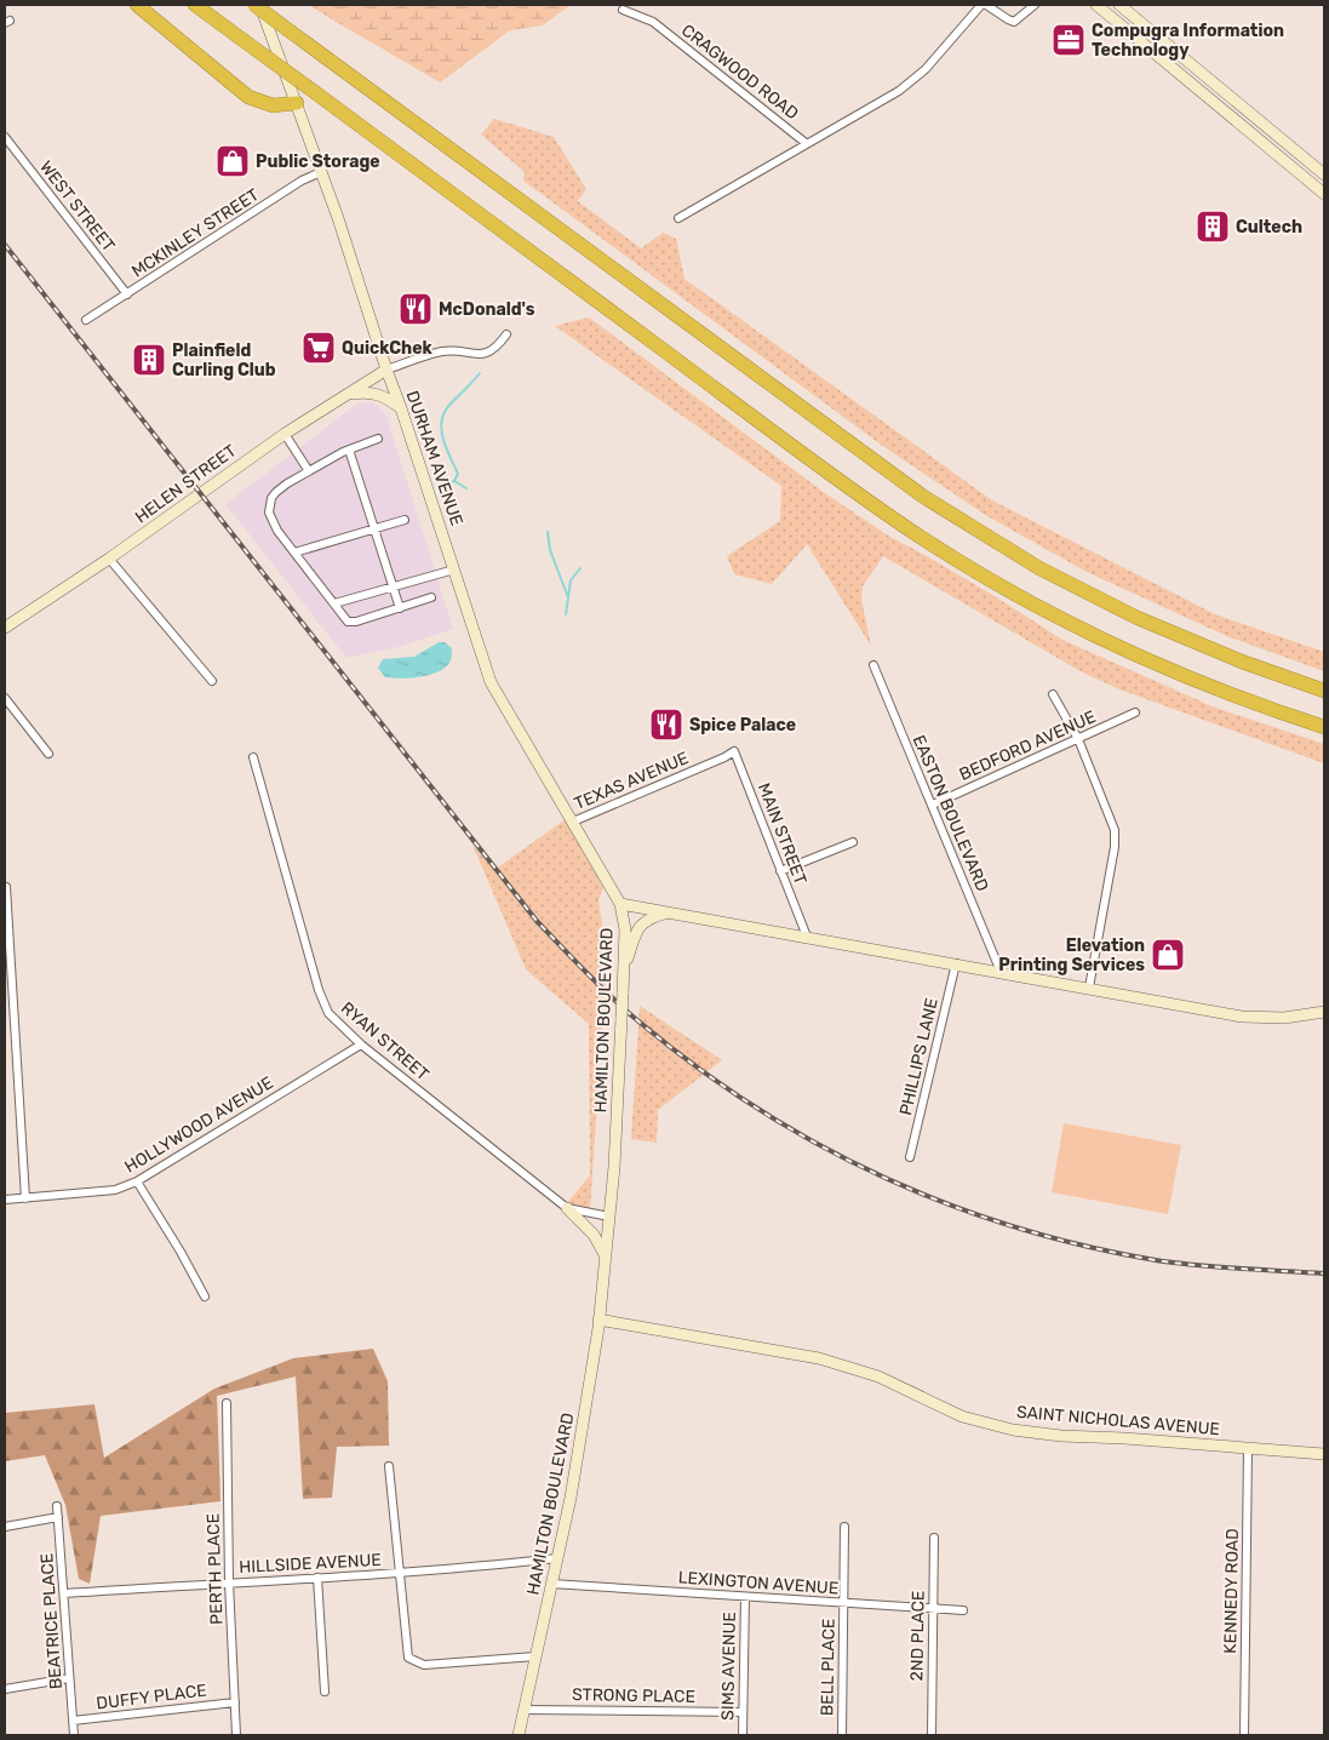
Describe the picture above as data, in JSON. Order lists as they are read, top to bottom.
{
  "streets": {
    "main road": [
      "DURHAM AVENUE",
      "HELEN STREET",
      "HAMILTON BOULEVARD",
      "SAINT NICHOLAS AVENUE"
    ],
    "street": [
      "CRAGWOOD ROAD",
      "WEST STREET",
      "MCKINLEY STREET",
      "BEDFORD AVENUE",
      "TEXAS AVENUE",
      "EASTON BOULEVARD",
      "MAIN STREET",
      "RYAN STREET",
      "PHILLIPS LANE",
      "HOLLYWOOD AVENUE",
      "HILLSIDE AVENUE",
      "PERTH PLACE",
      "LEXINGTON AVENUE",
      "KENNEDY ROAD",
      "BEATRICE PLACE",
      "2ND PLACE",
      "SIMS AVENUE",
      "BELL PLACE",
      "STRONG PLACE",
      "DUFFY PLACE"
    ]
  },
  "crossings": [
    ["WEST STREET", "MCKINLEY STREET"],
    ["MCKINLEY STREET", "DURHAM AVENUE"],
    ["DURHAM AVENUE", "HELEN STREET"],
    ["DURHAM AVENUE", "TEXAS AVENUE"],
    ["DURHAM AVENUE", "HAMILTON BOULEVARD"],
    ["BEDFORD AVENUE", "EASTON BOULEVARD"],
    ["TEXAS AVENUE", "MAIN STREET"],
    ["EASTON BOULEVARD", "HAMILTON BOULEVARD"],
    ["MAIN STREET", "HAMILTON BOULEVARD"],
    ["HAMILTON BOULEVARD", "RYAN STREET"],
    ["HAMILTON BOULEVARD", "PHILLIPS LANE"],
    ["HAMILTON BOULEVARD", "SAINT NICHOLAS AVENUE"],
    ["HAMILTON BOULEVARD", "HILLSIDE AVENUE"],
    ["HAMILTON BOULEVARD", "LEXINGTON AVENUE"],
    ["HAMILTON BOULEVARD", "STRONG PLACE"],
    ["RYAN STREET", "HOLLYWOOD AVENUE"],
    ["SAINT NICHOLAS AVENUE", "KENNEDY ROAD"],
    ["HILLSIDE AVENUE", "PERTH PLACE"],
    ["HILLSIDE AVENUE", "BEATRICE PLACE"],
    ["PERTH PLACE", "DUFFY PLACE"],
    ["LEXINGTON AVENUE", "2ND PLACE"],
    ["LEXINGTON AVENUE", "SIMS AVENUE"],
    ["LEXINGTON AVENUE", "BELL PLACE"],
    ["BEATRICE PLACE", "DUFFY PLACE"],
    ["SIMS AVENUE", "STRONG PLACE"]
  ],
  "places": {
    "office": ["Compugra Information Technology"],
    "shop": ["Public Storage", "Elevation Printing Services"],
    "building": ["Cultech", "Plainfield Curling Club"],
    "restaurant": ["McDonald's", "Spice Palace"],
    "supermarket": ["QuickChek"]
  }
}
